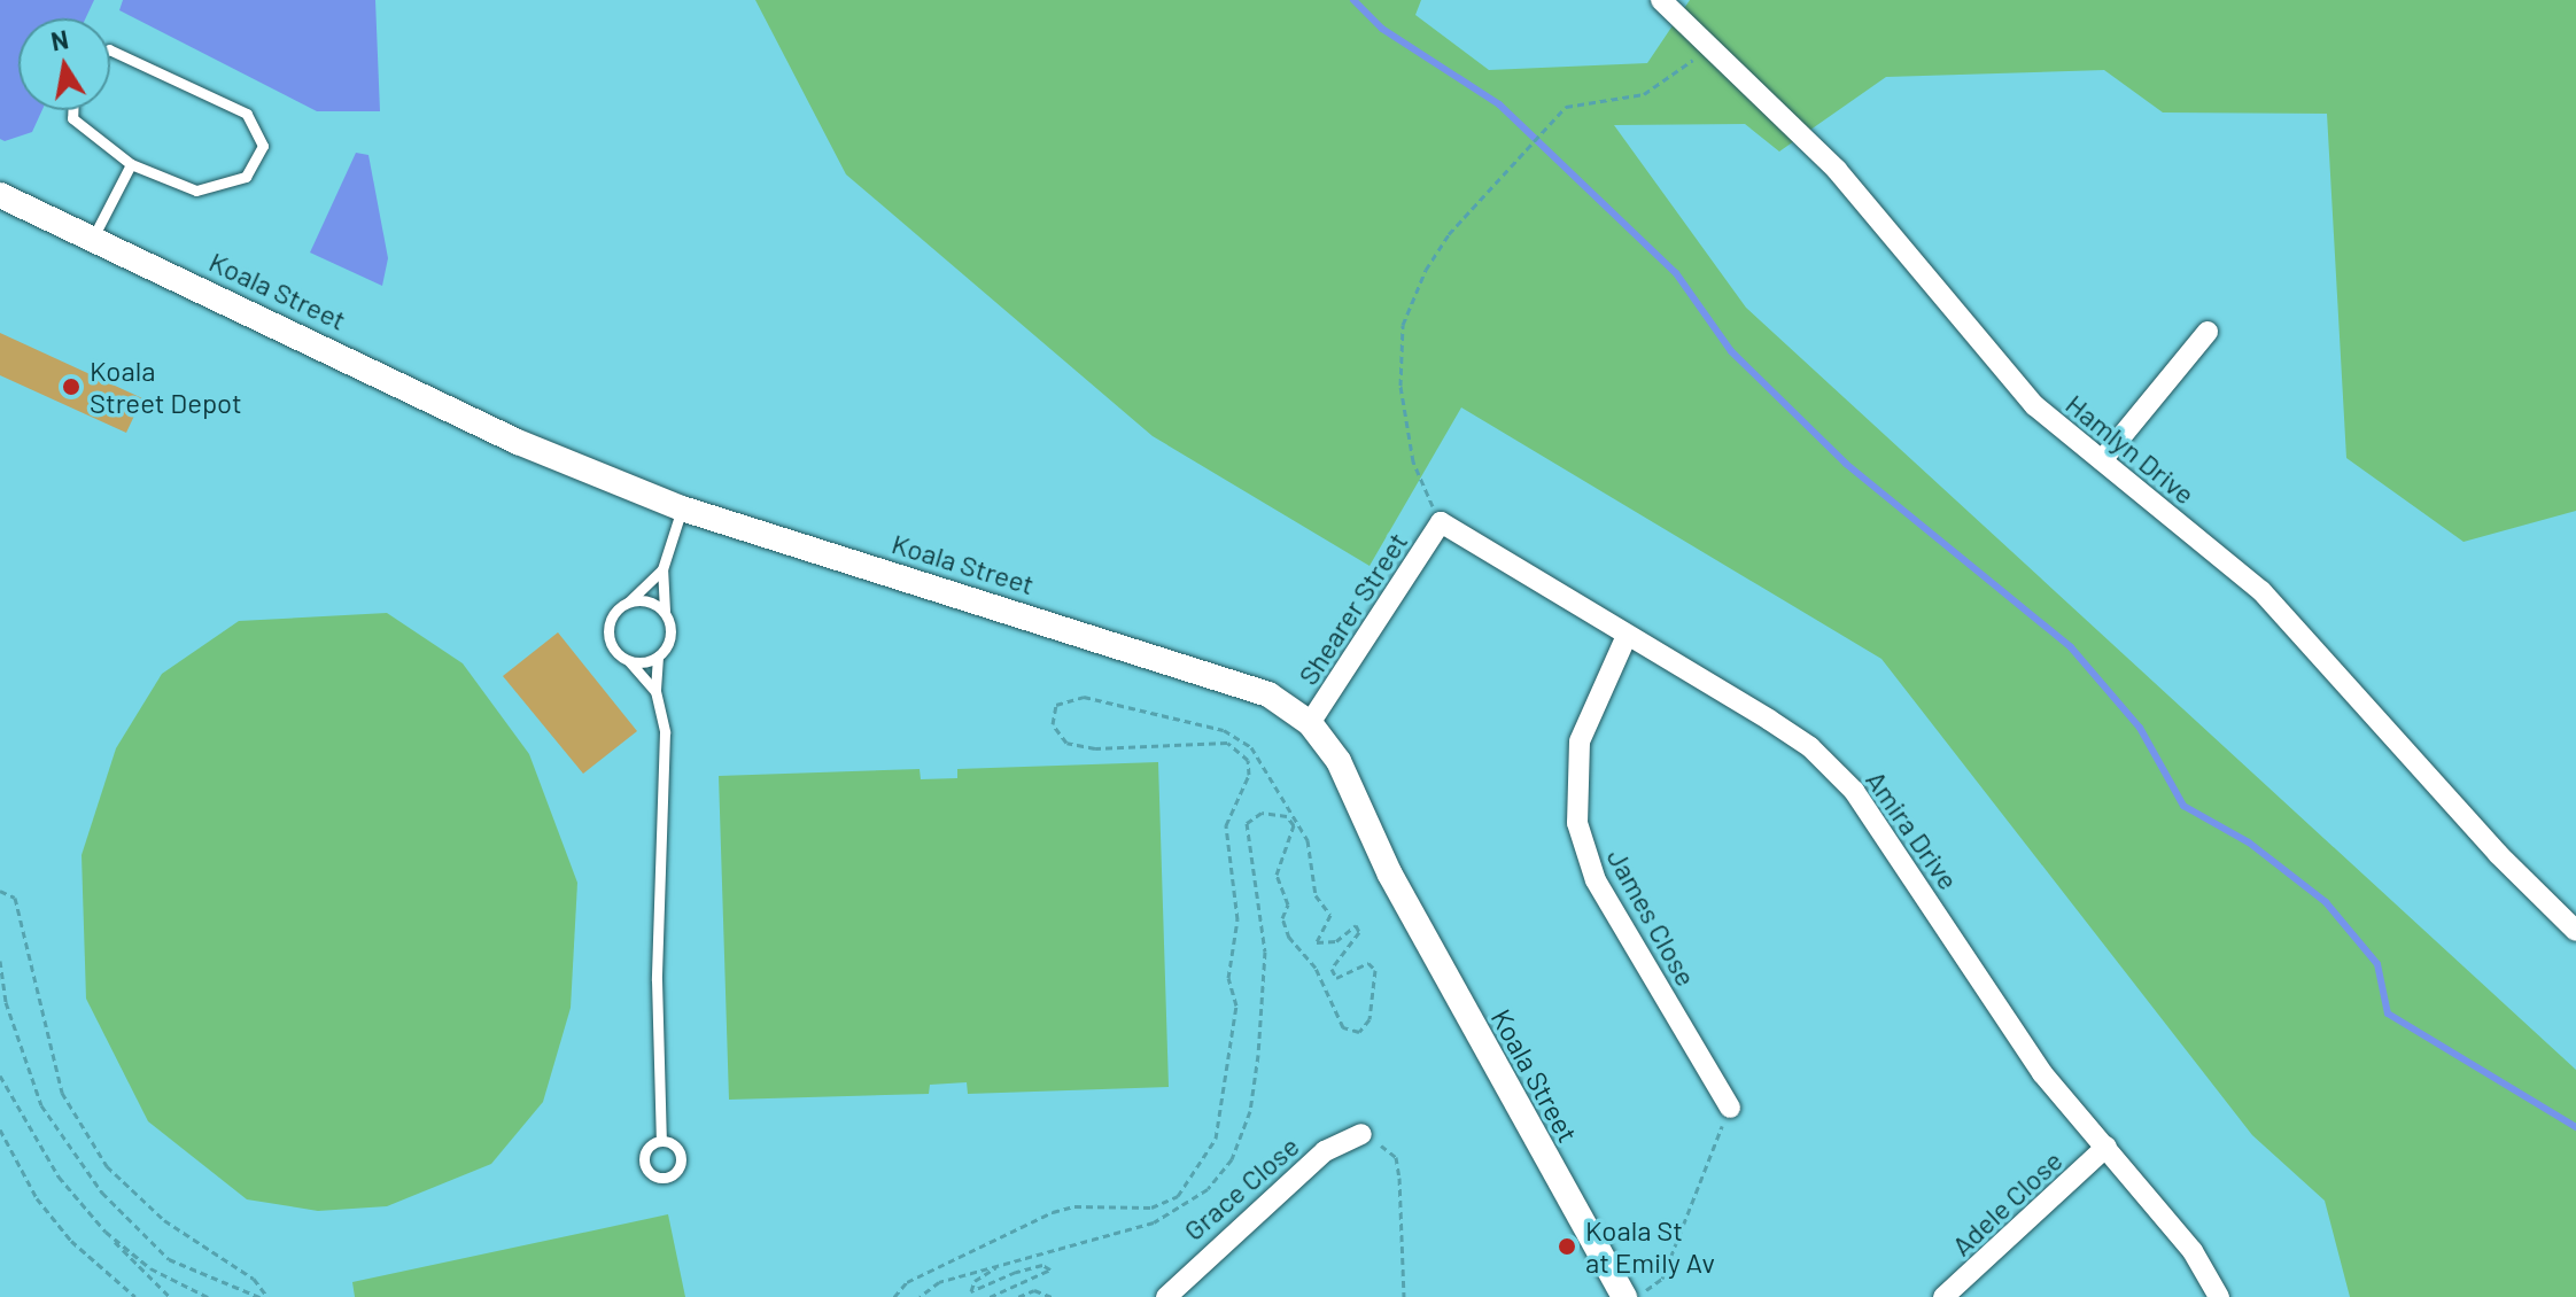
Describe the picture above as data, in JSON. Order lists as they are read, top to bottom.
{
  "streets": {
    "street": [
      "Koala Street",
      "Hamlyn Drive",
      "Shearer Street",
      "Amira Drive",
      "James Close",
      "Grace Close",
      "Adele Close"
    ]
  },
  "crossings": [
    ["Koala Street", "Shearer Street"],
    ["Shearer Street", "Amira Drive"],
    ["Amira Drive", "James Close"],
    ["Amira Drive", "Adele Close"]
  ],
  "places": ["Koala Street Depot", "Koala St at Emily Av"],
  "north": "top"
}
